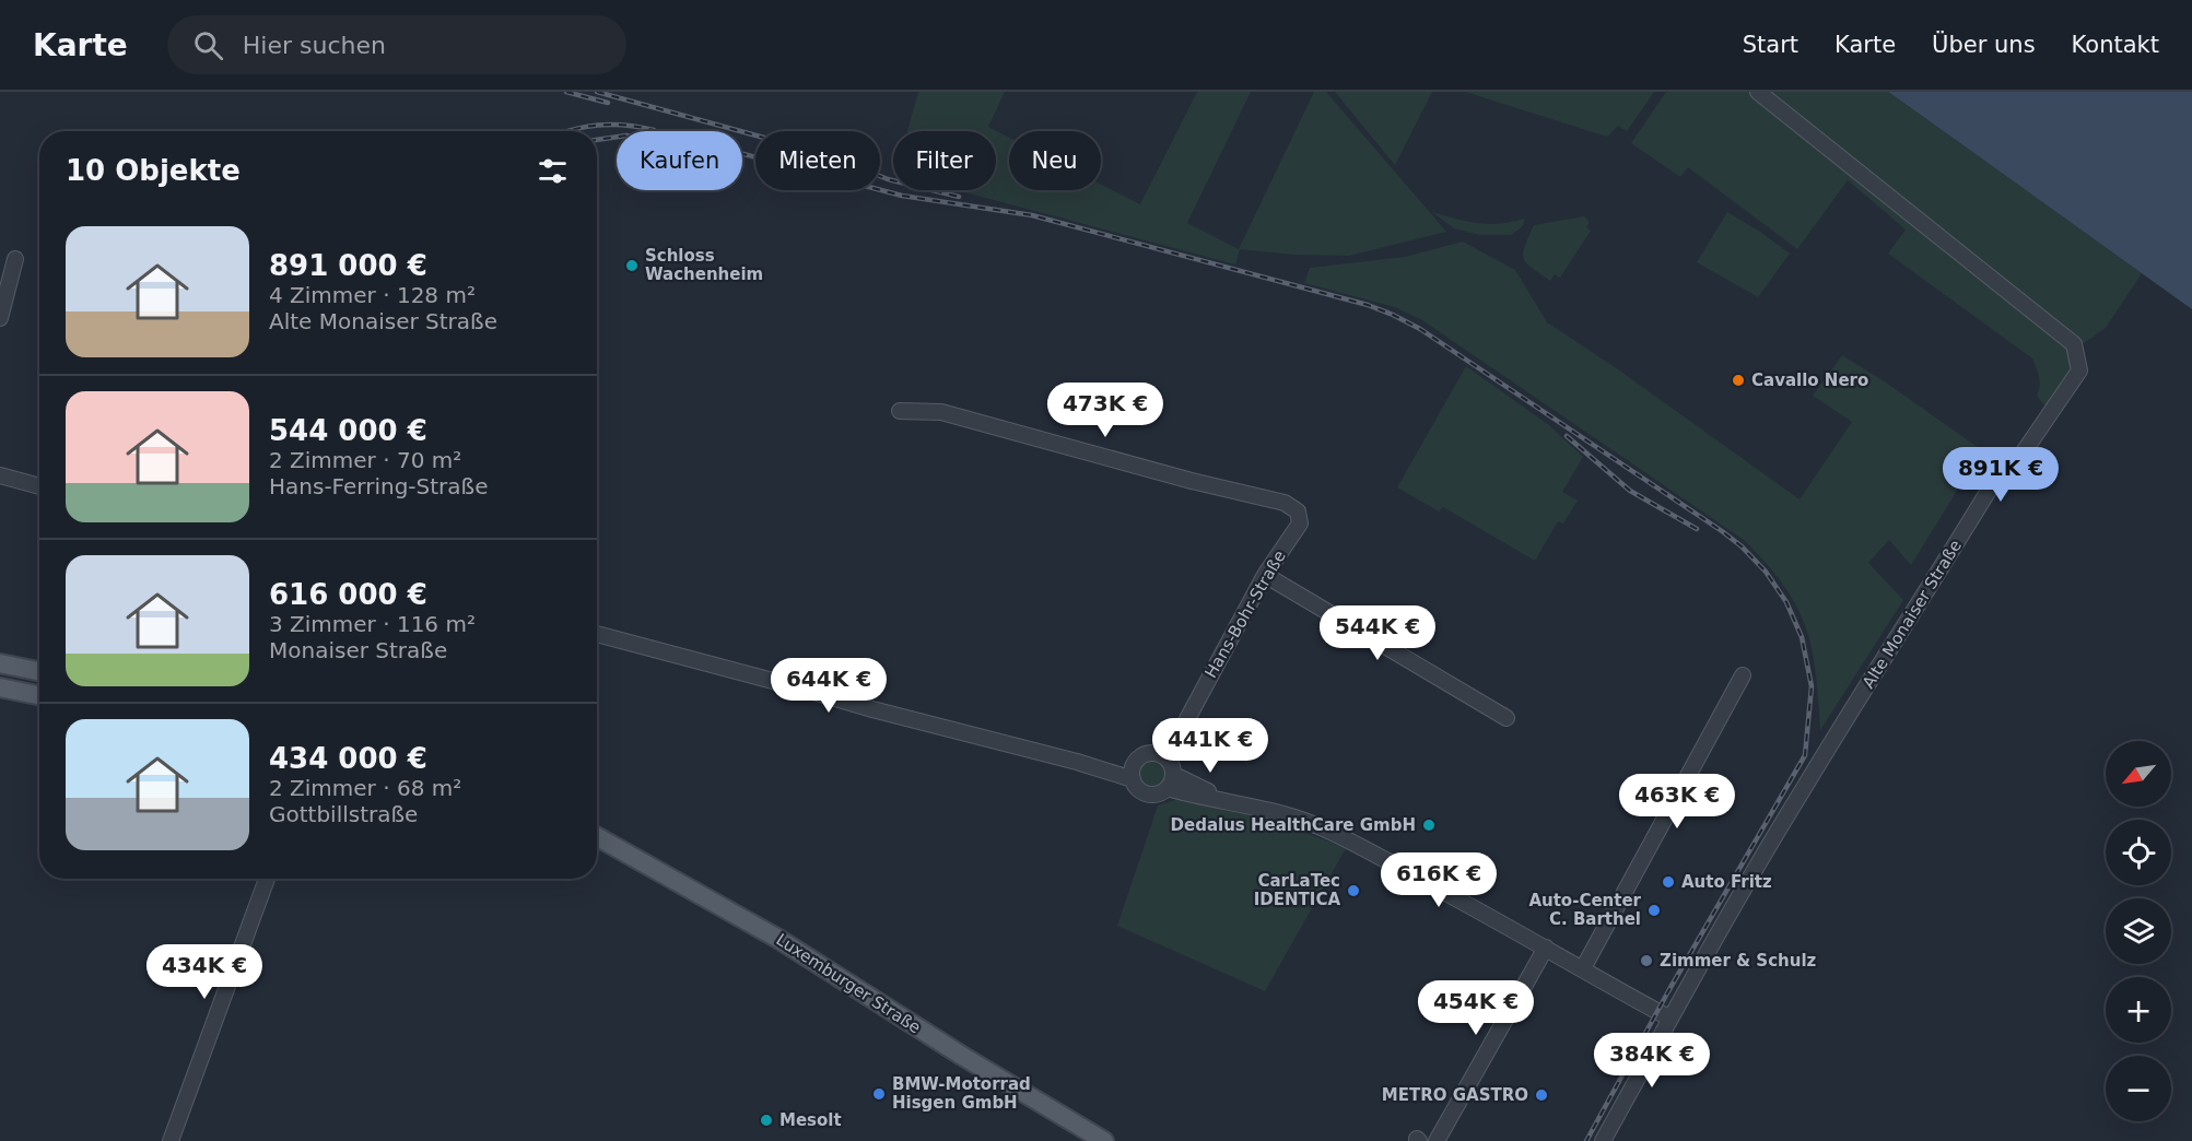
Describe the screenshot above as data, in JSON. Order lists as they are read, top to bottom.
{
  "streets": {
    "main road": ["Luxemburger Straße"],
    "street": ["Hans-Bohr-Straße", "Alte Monaiser Straße"]
  },
  "places": [
    "Schloss Wachenheim",
    "Cavallo Nero",
    "Dedalus HealthCare GmbH",
    "Auto Fritz",
    "CarLaTec IDENTICA",
    "Auto-Center C. Barthel",
    "Zimmer & Schulz",
    "BMW-Motorrad Hisgen GmbH",
    "METRO GASTRO",
    "Mesolt"
  ],
  "north": "bottom left",
  "page": {
    "header": "Karte",
    "search": "Hier suchen",
    "nav": [
      "Start",
      "Karte",
      "Über uns",
      "Kontakt"
    ],
    "chip": [
      "Kaufen",
      "Mieten",
      "Filter",
      "Neu"
    ],
    "heading": "10 Objekte",
    "list": [
      {
        "name": "891 000 €",
        "note": "4 Zimmer · 128 m² · Alte Monaiser Straße"
      },
      {
        "name": "544 000 €",
        "note": "2 Zimmer · 70 m² · Hans-Ferring-Straße"
      },
      {
        "name": "616 000 €",
        "note": "3 Zimmer · 116 m² · Monaiser Straße"
      },
      {
        "name": "434 000 €",
        "note": "2 Zimmer · 68 m² · Gottbillstraße"
      }
    ],
    "price": [
      "473K €",
      "891K €",
      "544K €",
      "644K €",
      "441K €",
      "463K €",
      "616K €",
      "434K €",
      "454K €",
      "384K €"
    ],
    "map_buttons": ["+", "−"]
  }
}
